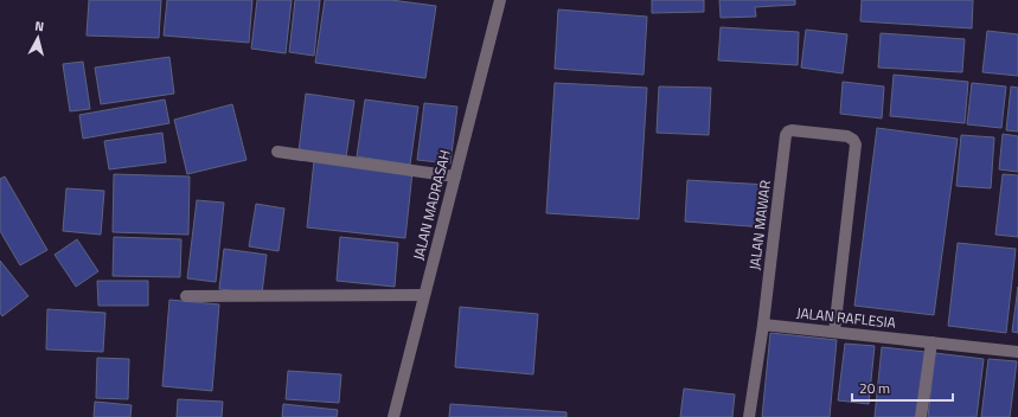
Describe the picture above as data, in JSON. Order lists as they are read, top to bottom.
{
  "streets": {
    "street": ["JALAN MADRASAH", "JALAN MAWAR", "JALAN RAFLESIA"]
  },
  "crossings": [
    ["JALAN MAWAR", "JALAN RAFLESIA"]
  ],
  "scale_bar": "20 m",
  "north": "top"
}
